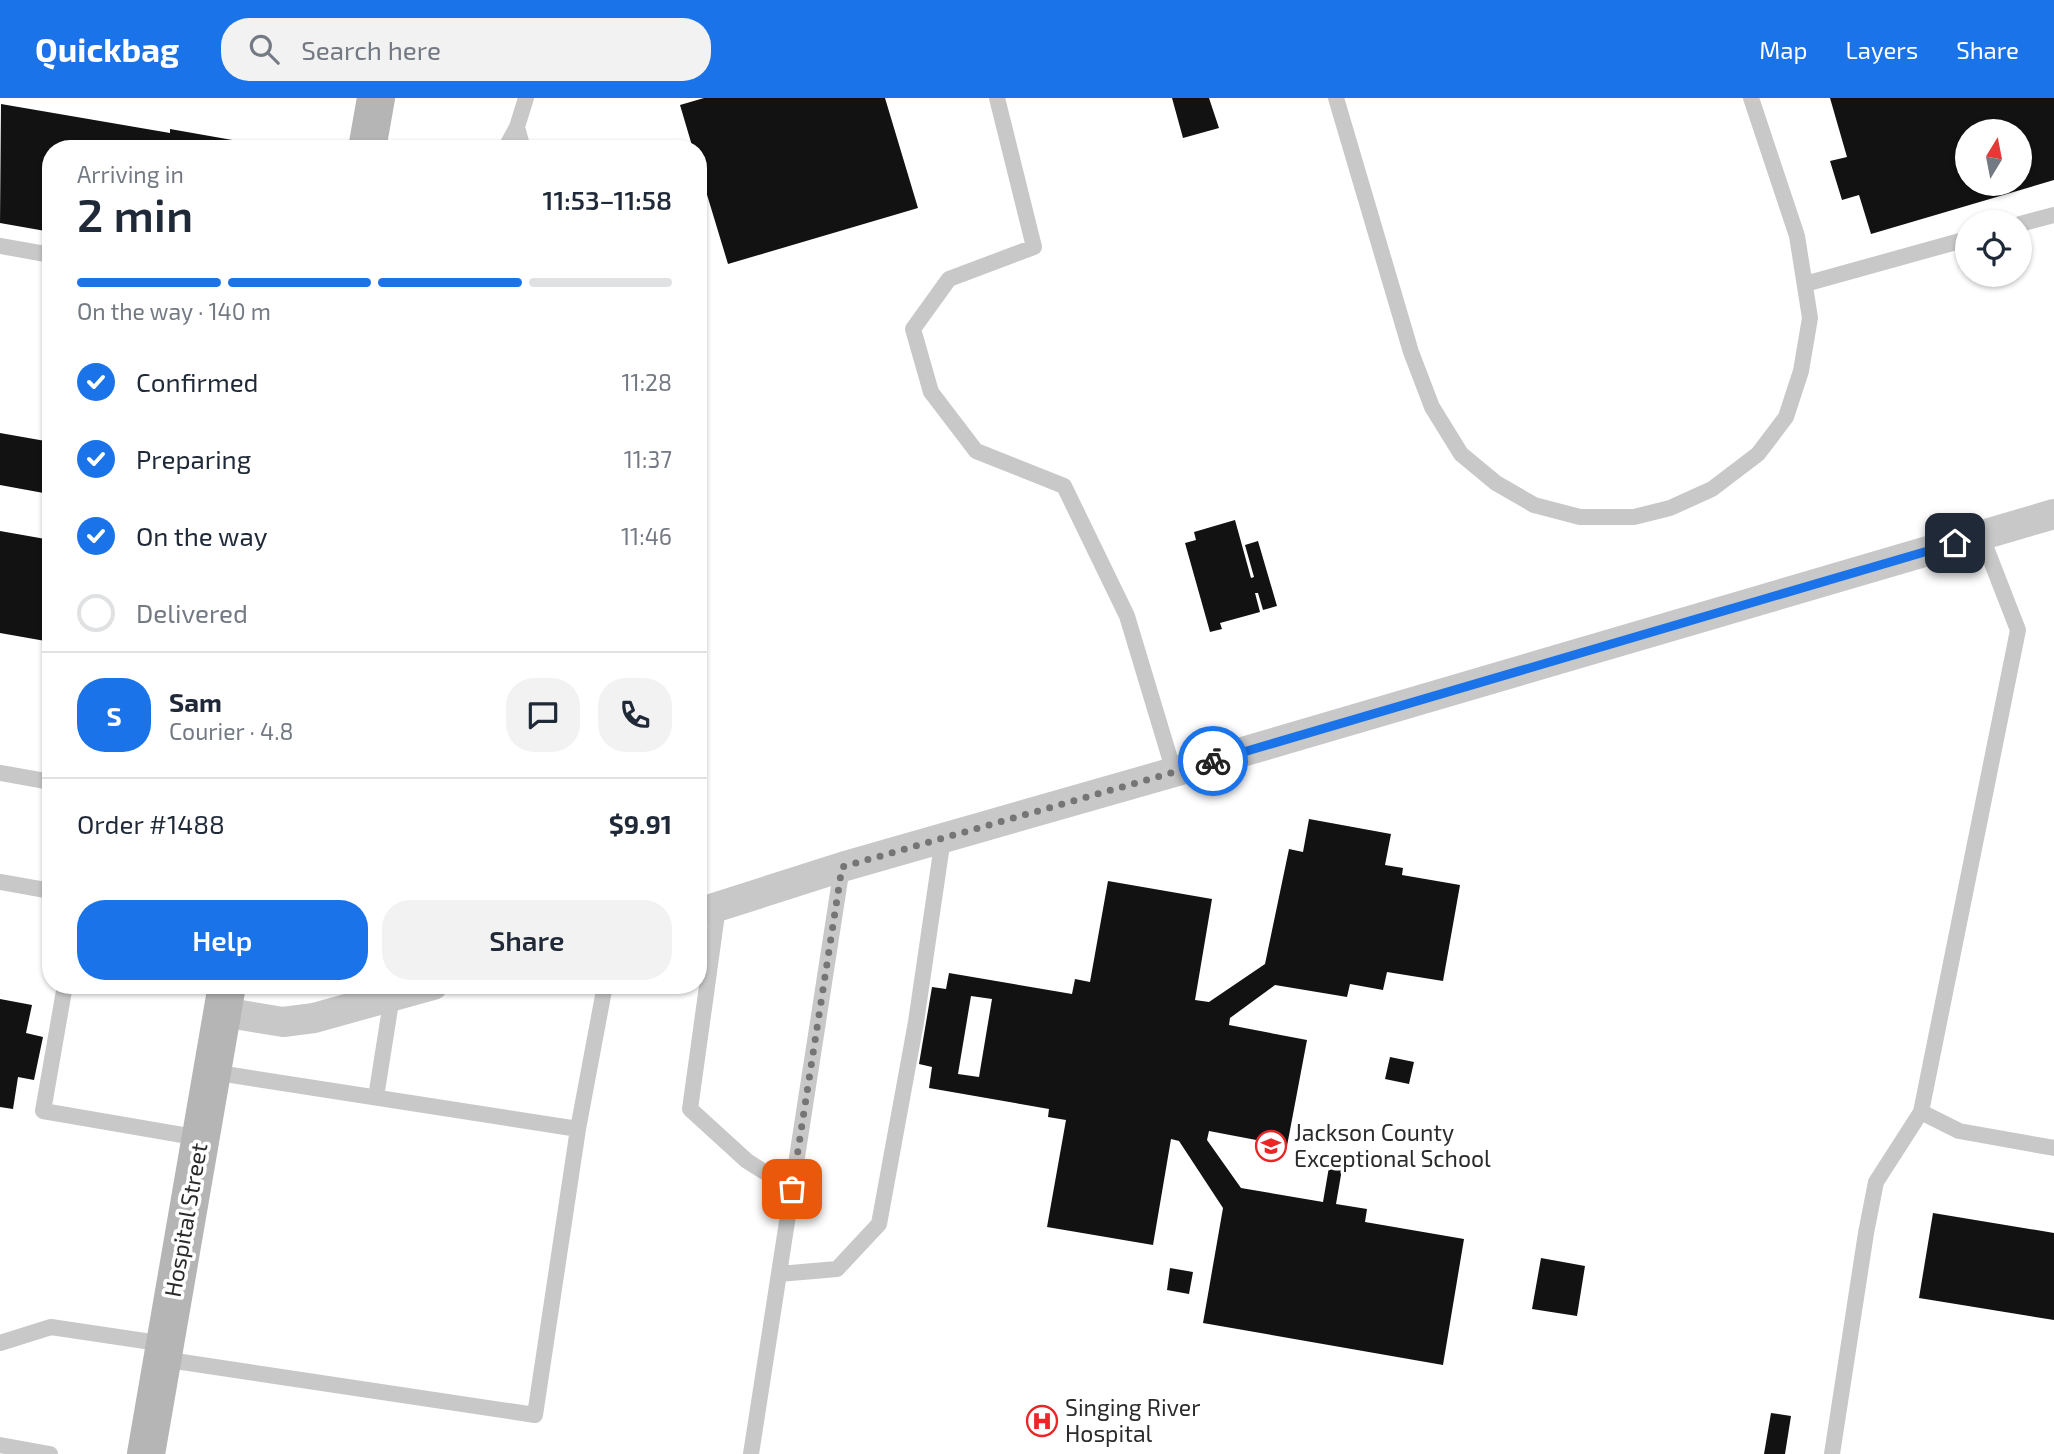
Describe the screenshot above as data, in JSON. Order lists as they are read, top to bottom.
{
  "streets": {
    "street": ["Hospital Street"]
  },
  "places": {
    "school or university": ["Jackson County Exceptional School"],
    "hospital": ["Singing River Hospital"]
  },
  "north": "top",
  "page": {
    "header": "Quickbag",
    "search": "Search here",
    "nav": ["Map", "Layers", "Share"],
    "heading": ["2 min", "Arriving in", "11:53–11:58"],
    "panel": [
      "Sam",
      "Courier · 4.8",
      "Order #1488",
      "$9.91"
    ],
    "bar": "On the way · 140 m",
    "list": [
      ["Confirmed", "11:28"],
      ["Preparing", "11:37"],
      ["On the way", "11:46"],
      "Delivered"
    ],
    "round": "S",
    "buttons": ["Help", "Share"]
  }
}
